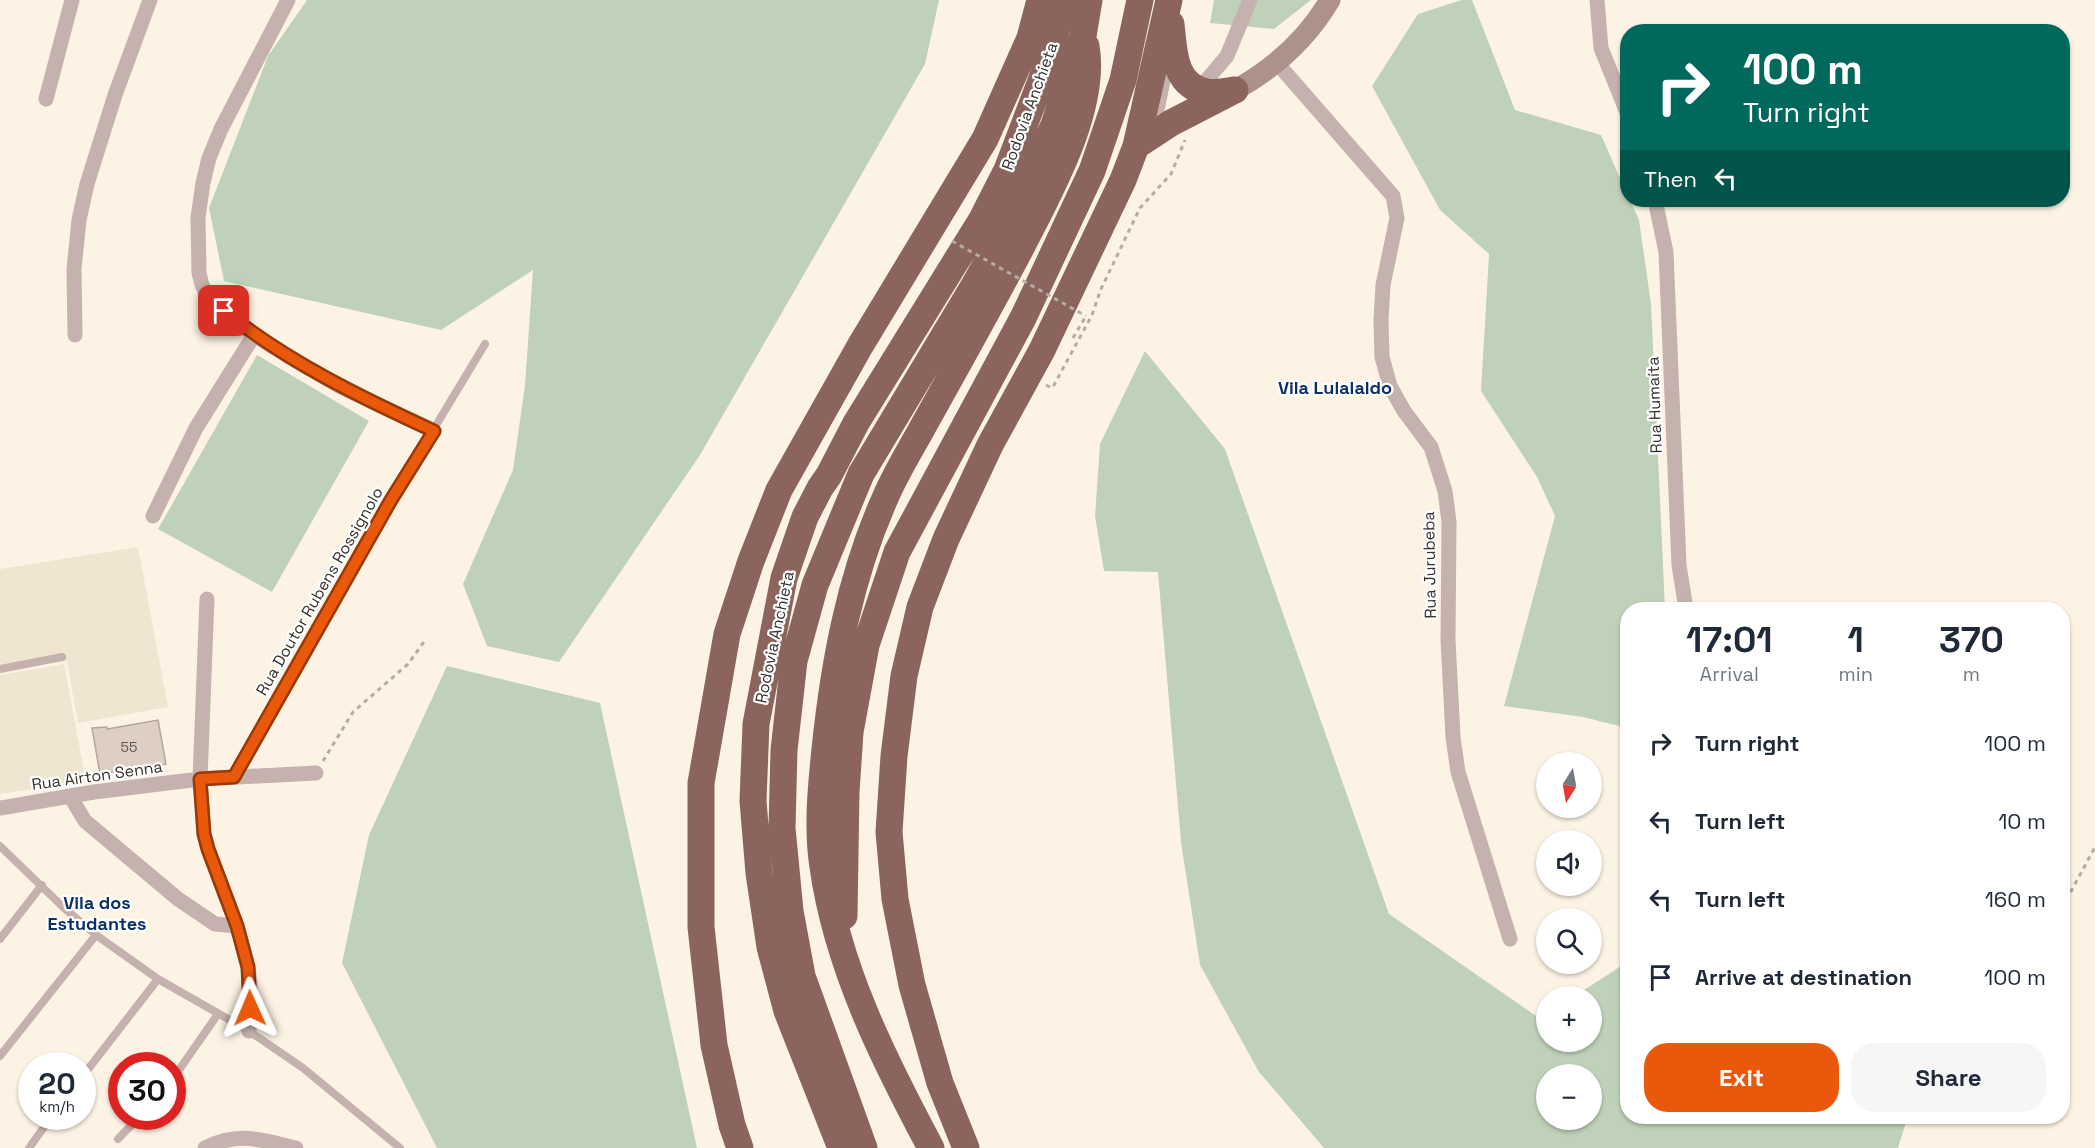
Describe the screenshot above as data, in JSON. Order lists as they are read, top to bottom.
{
  "streets": {
    "highway": ["Rodovia Anchieta"],
    "street": ["Rua Humaíta", "Rua Jurubeba", "Rua Airton Senna"],
    "lane": ["Rua Doutor Rubens Rossignolo"]
  },
  "crossings": [
    ["Rua Doutor Rubens Rossignolo", "Rua Airton Senna"]
  ],
  "districts": ["Vila Lulalaldo", "Vila dos Estudantes"],
  "house_numbers": ["55"],
  "north": "bottom",
  "page": {
    "turn": ["100 m", "Turn right"],
    "then": "Then",
    "eta": [
      "17:01",
      "Arrival",
      "1",
      "min",
      "370",
      "m"
    ],
    "list": [
      {
        "name": "Turn right",
        "value": "100 m"
      },
      {
        "name": "Turn left",
        "value": "10 m"
      },
      {
        "name": "Turn left",
        "value": "160 m"
      },
      {
        "name": "Arrive at destination",
        "value": "100 m"
      }
    ],
    "map_buttons": ["+", "−"],
    "buttons": ["Exit", "Share"],
    "speed": "20 km/h",
    "limit": "30"
  }
}
